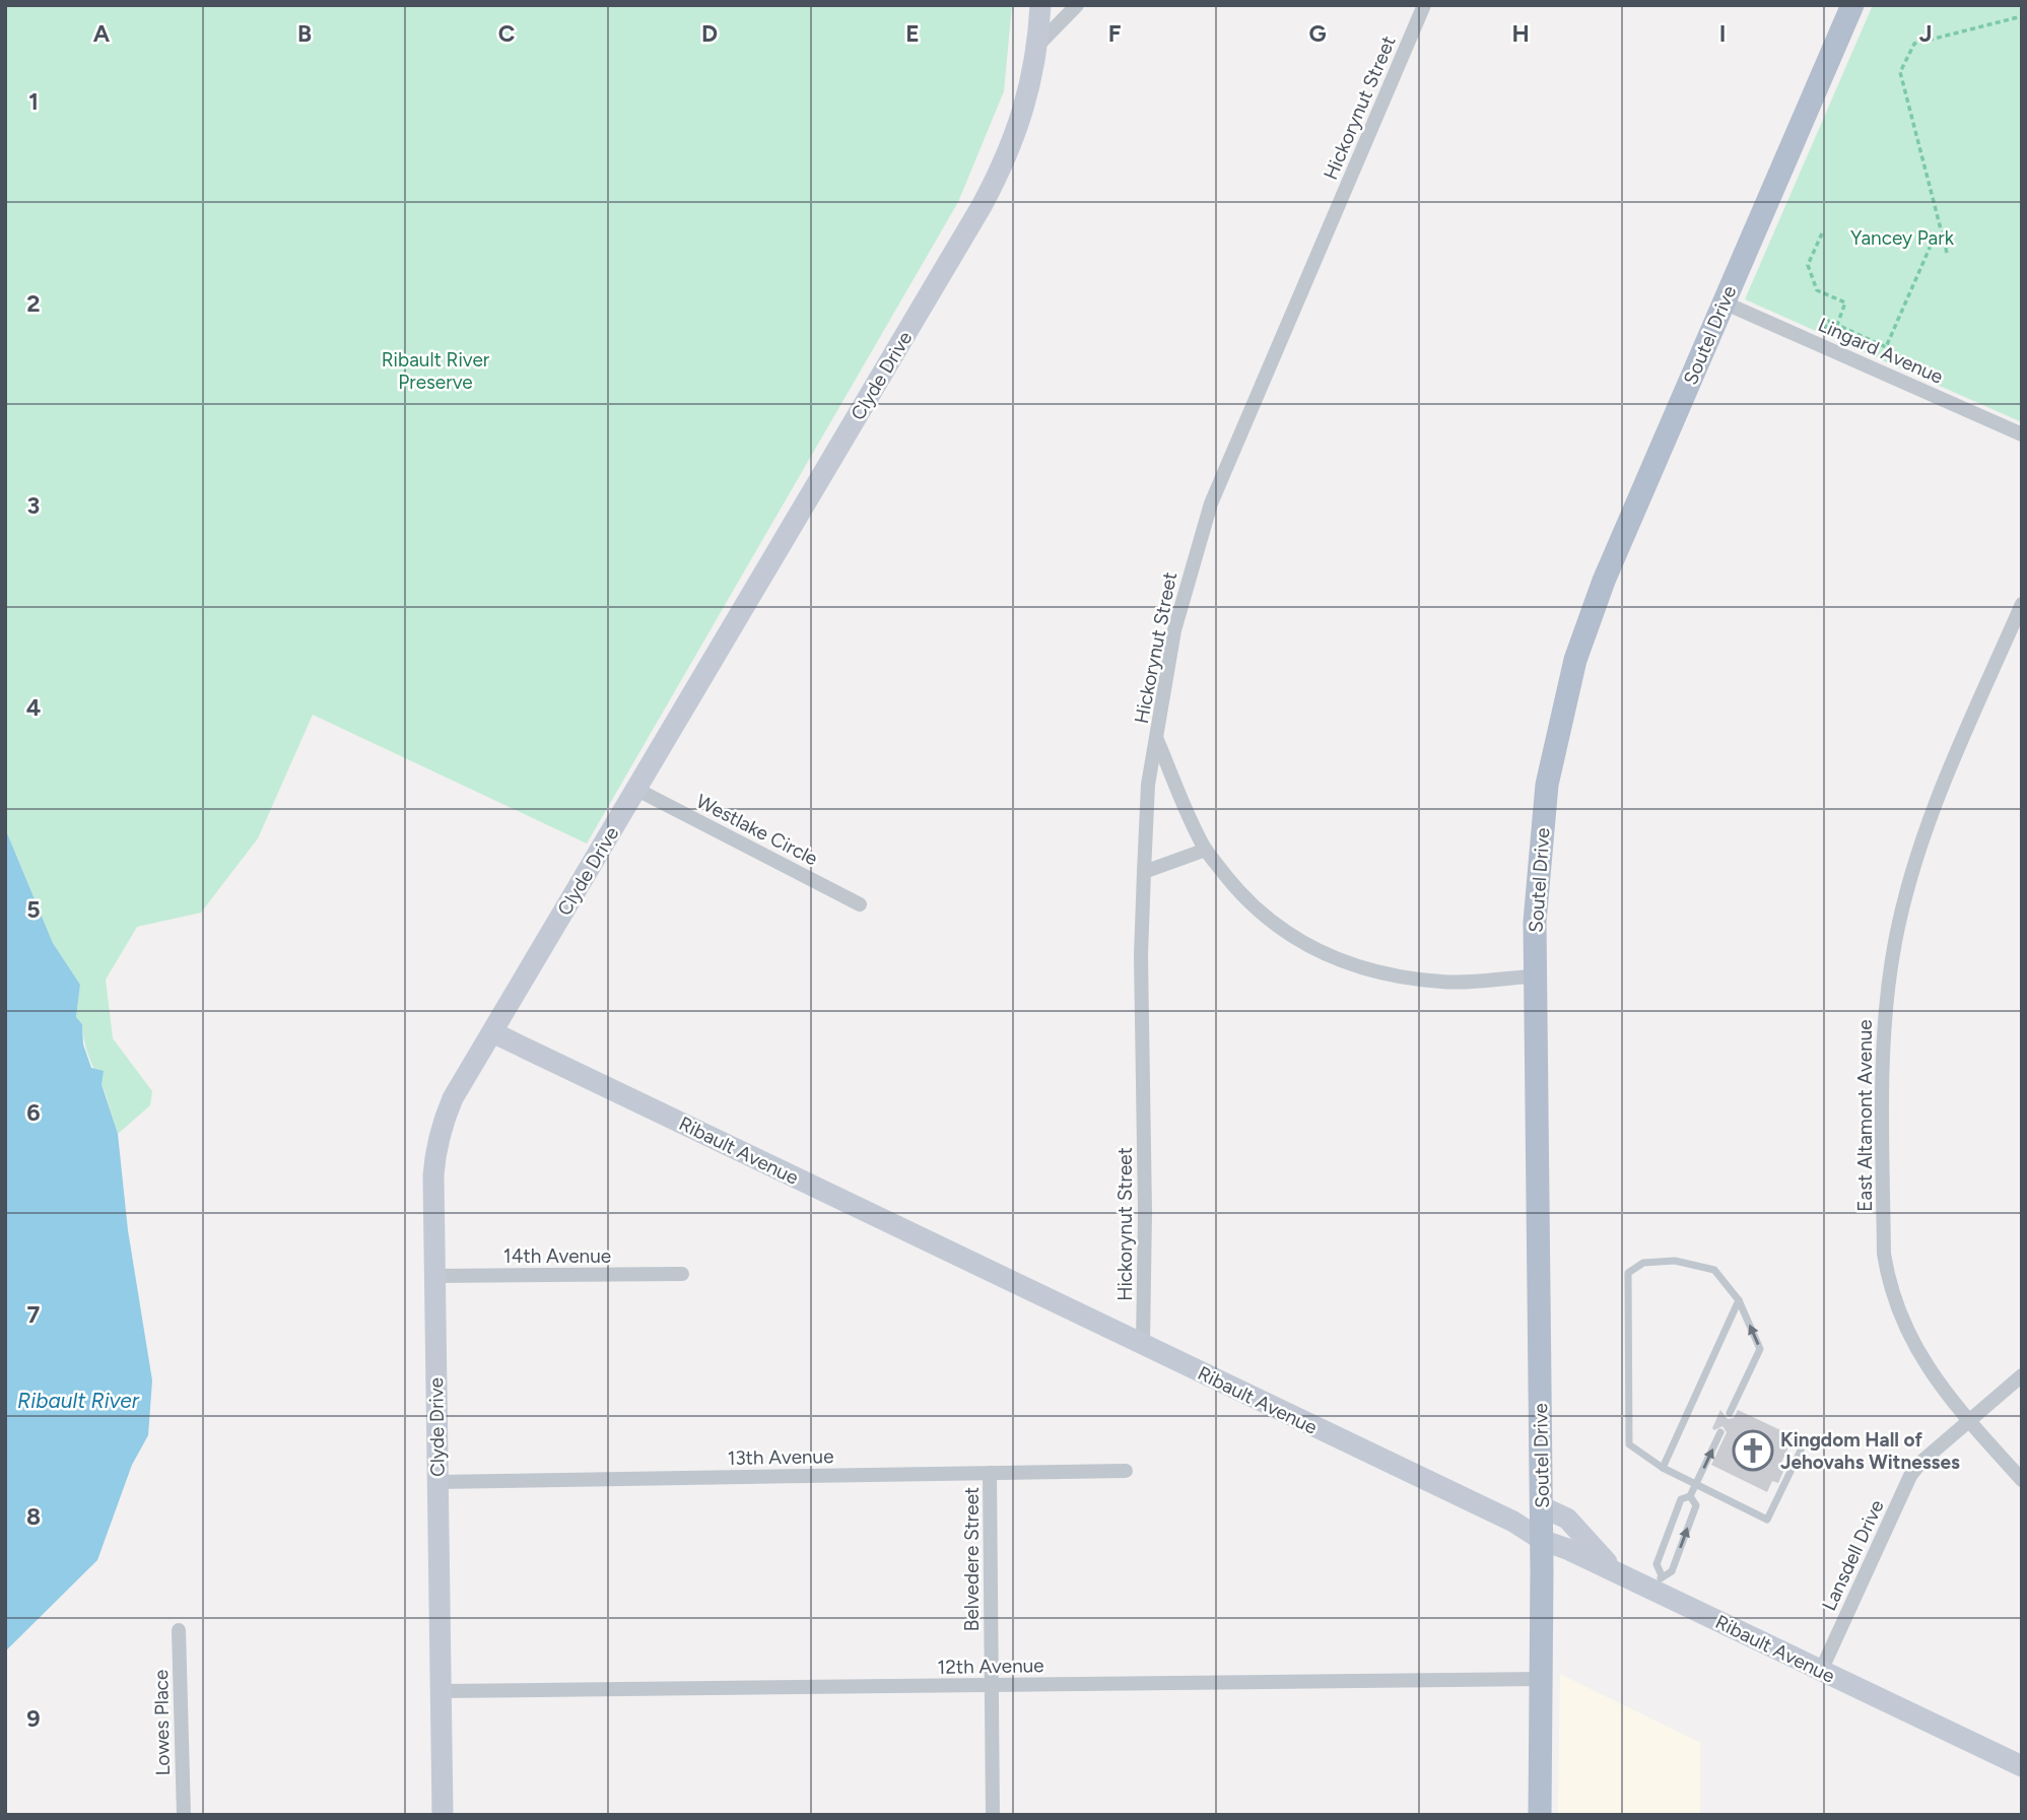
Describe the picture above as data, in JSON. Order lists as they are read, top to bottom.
{
  "streets": {
    "main road": ["Soutel Drive"],
    "street": [
      "Hickorynut Street",
      "Lingard Avenue",
      "Clyde Drive",
      "Westlake Circle",
      "East Altamont Avenue",
      "Ribault Avenue",
      "14th Avenue",
      "13th Avenue",
      "Lansdell Drive",
      "Belvedere Street",
      "12th Avenue",
      "Lowes Place"
    ]
  },
  "crossings": [
    ["Hickorynut Street", "Ribault Avenue"],
    ["Soutel Drive", "Lingard Avenue"],
    ["Soutel Drive", "Ribault Avenue"],
    ["Soutel Drive", "12th Avenue"],
    ["Clyde Drive", "Westlake Circle"],
    ["Clyde Drive", "Ribault Avenue"],
    ["Clyde Drive", "14th Avenue"],
    ["Clyde Drive", "13th Avenue"],
    ["Clyde Drive", "12th Avenue"],
    ["East Altamont Avenue", "Lansdell Drive"],
    ["Ribault Avenue", "Lansdell Drive"],
    ["13th Avenue", "Belvedere Street"],
    ["Belvedere Street", "12th Avenue"]
  ],
  "water": ["Ribault River"],
  "parks": ["Yancey Park", "Ribault River Preserve"],
  "places": {
    "church": ["Kingdom Hall of Jehovahs Witnesses"]
  },
  "grid": {
    "columns": [
      "A",
      "B",
      "C",
      "D",
      "E",
      "F",
      "G",
      "H",
      "I",
      "J"
    ],
    "rows": [
      "1",
      "2",
      "3",
      "4",
      "5",
      "6",
      "7",
      "8",
      "9"
    ]
  }
}
